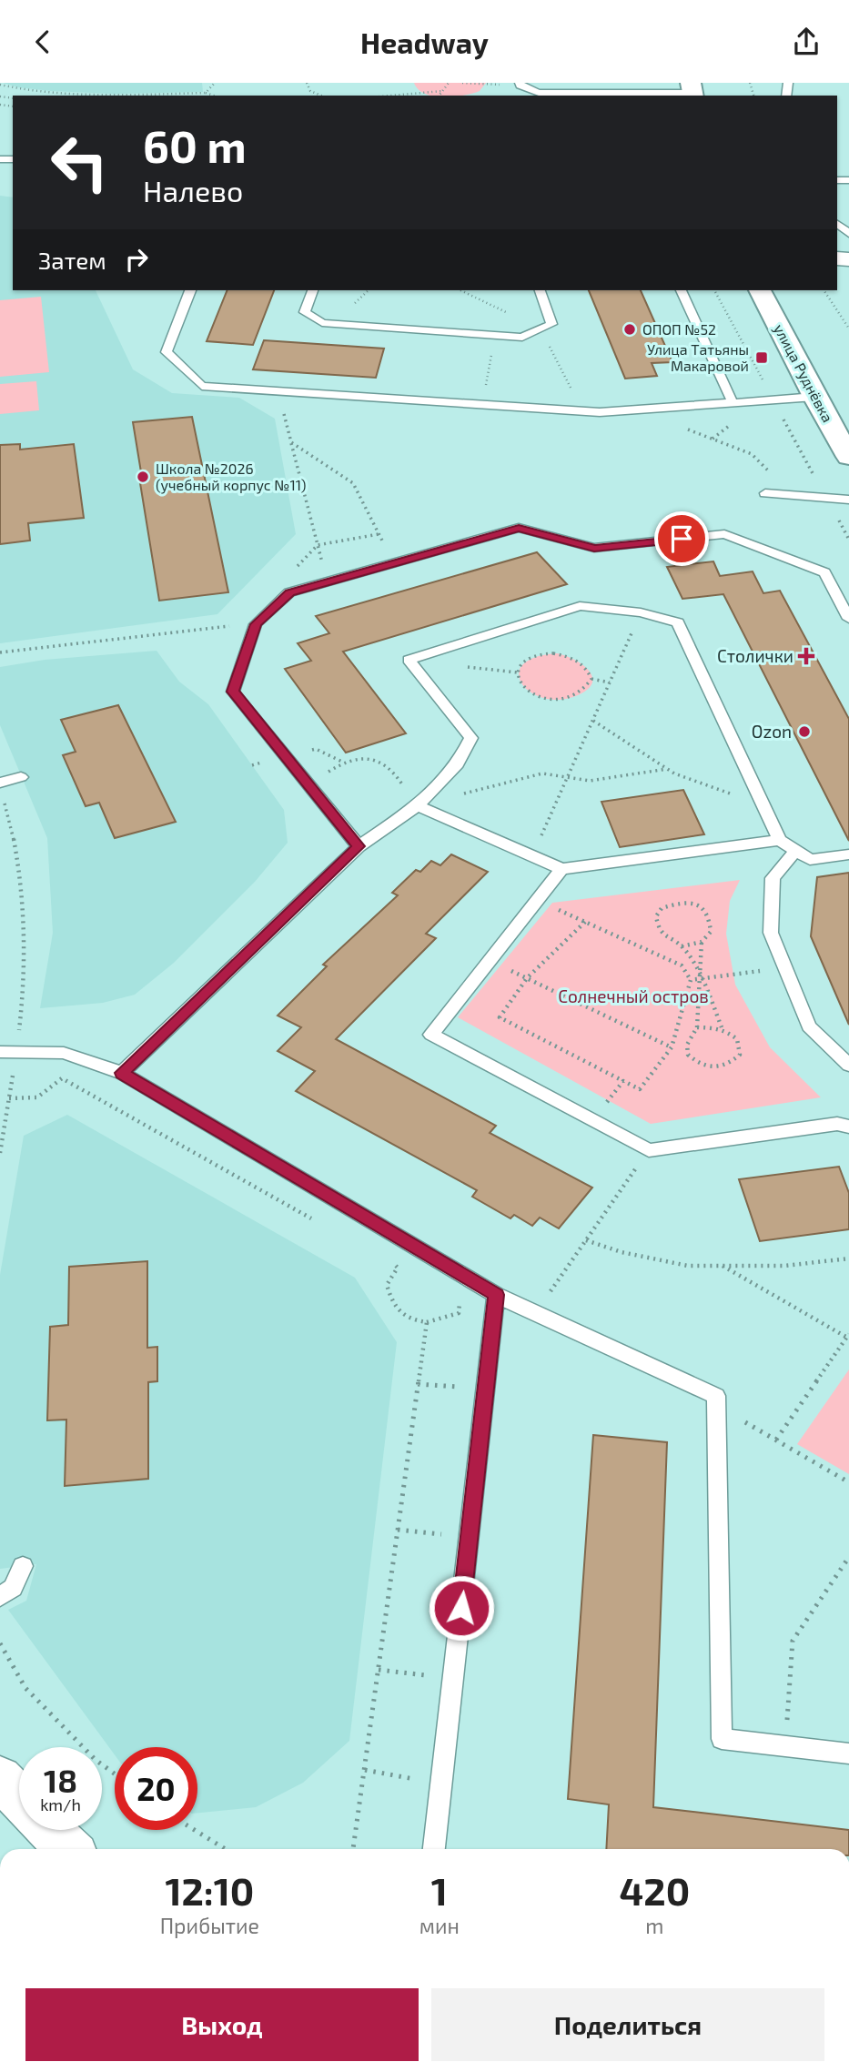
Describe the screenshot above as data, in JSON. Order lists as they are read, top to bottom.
{
  "streets": {
    "street": ["улица Руднёвка"]
  },
  "parks": ["Солнечный остров"],
  "places": {
    "other": ["ОПОП №52", "Школа №2026 (учебный корпус №11)", "Ozon"],
    "transit": ["Улица Татьяны Макаровой"],
    "health": ["Столички"]
  },
  "page": {
    "header": "Headway",
    "turn": ["60 m", "Налево"],
    "then": "Затем",
    "speed": "18 km/h",
    "limit": "20",
    "eta": [
      "12:10",
      "Прибытие",
      "1",
      "мин",
      "420",
      "m"
    ],
    "buttons": ["Выход", "Поделиться"]
  }
}
